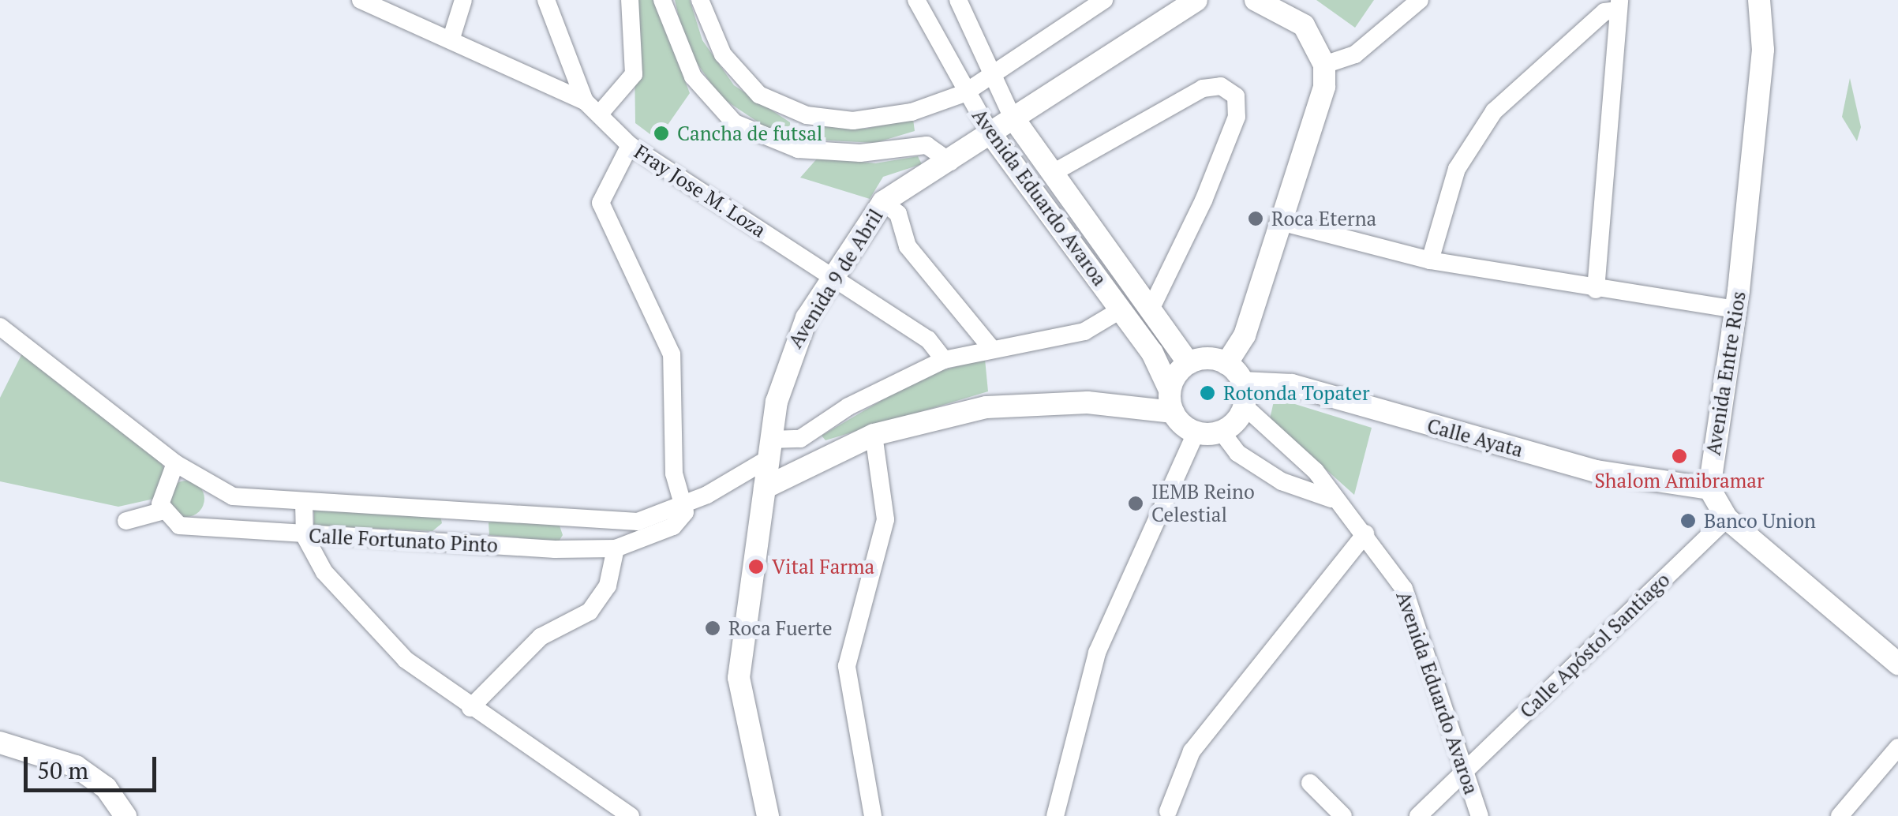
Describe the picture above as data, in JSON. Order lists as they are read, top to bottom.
{
  "streets": {
    "main road": [
      "Avenida Eduardo Avaroa",
      "Avenida 9 de Abril",
      "Avenida Entre Rios",
      "Calle Ayata"
    ],
    "street": ["Fray Jose M. Loza", "Calle Fortunato Pinto", "Calle Apóstol Santiago"]
  },
  "crossings": [
    ["Fray Jose M. Loza", "Avenida 9 de Abril"],
    ["Fray Jose M. Loza", "Calle Fortunato Pinto"],
    ["Avenida Eduardo Avaroa", "Avenida 9 de Abril"],
    ["Avenida Eduardo Avaroa", "Calle Ayata"],
    ["Avenida Eduardo Avaroa", "Calle Fortunato Pinto"],
    ["Avenida Eduardo Avaroa", "Calle Apóstol Santiago"],
    ["Avenida 9 de Abril", "Calle Fortunato Pinto"],
    ["Avenida Entre Rios", "Calle Ayata"]
  ],
  "places": [
    "Cancha de futsal",
    "Roca Eterna",
    "Rotonda Topater",
    "Shalom Amibramar",
    "IEMB Reino Celestial",
    "Banco Union",
    "Vital Farma",
    "Roca Fuerte"
  ],
  "scale_bar": "50 m"
}
